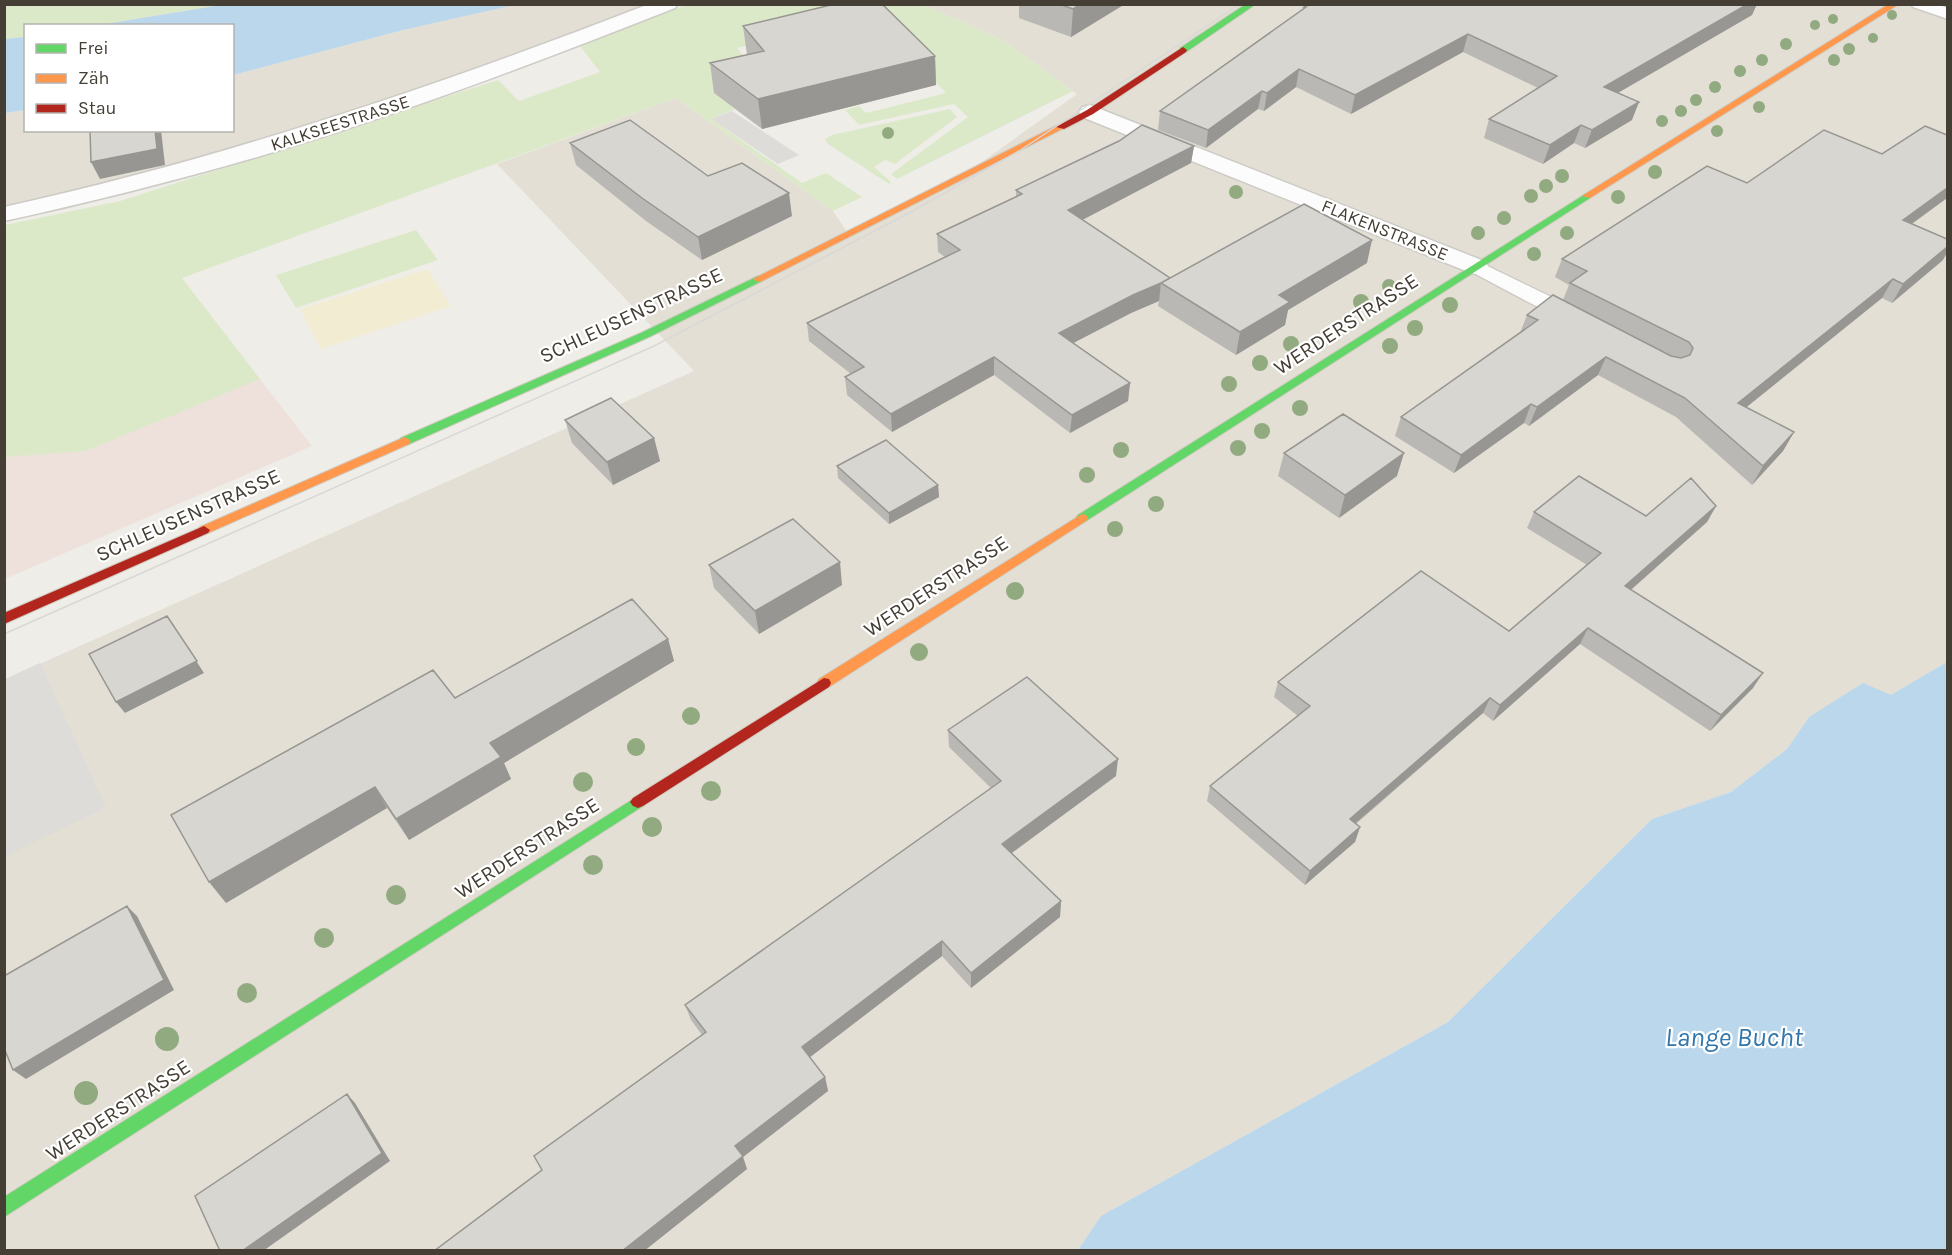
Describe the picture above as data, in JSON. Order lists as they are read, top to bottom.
{
  "streets": {
    "street": [
      "KALKSEESTRASSE",
      "FLAKENSTRASSE",
      "SCHLEUSENSTRASSE",
      "WERDERSTRASSE"
    ]
  },
  "crossings": [
    ["FLAKENSTRASSE", "SCHLEUSENSTRASSE"],
    ["FLAKENSTRASSE", "WERDERSTRASSE"]
  ],
  "water": ["Lange Bucht"],
  "legend": ["Frei", "Zäh", "Stau"]
}
